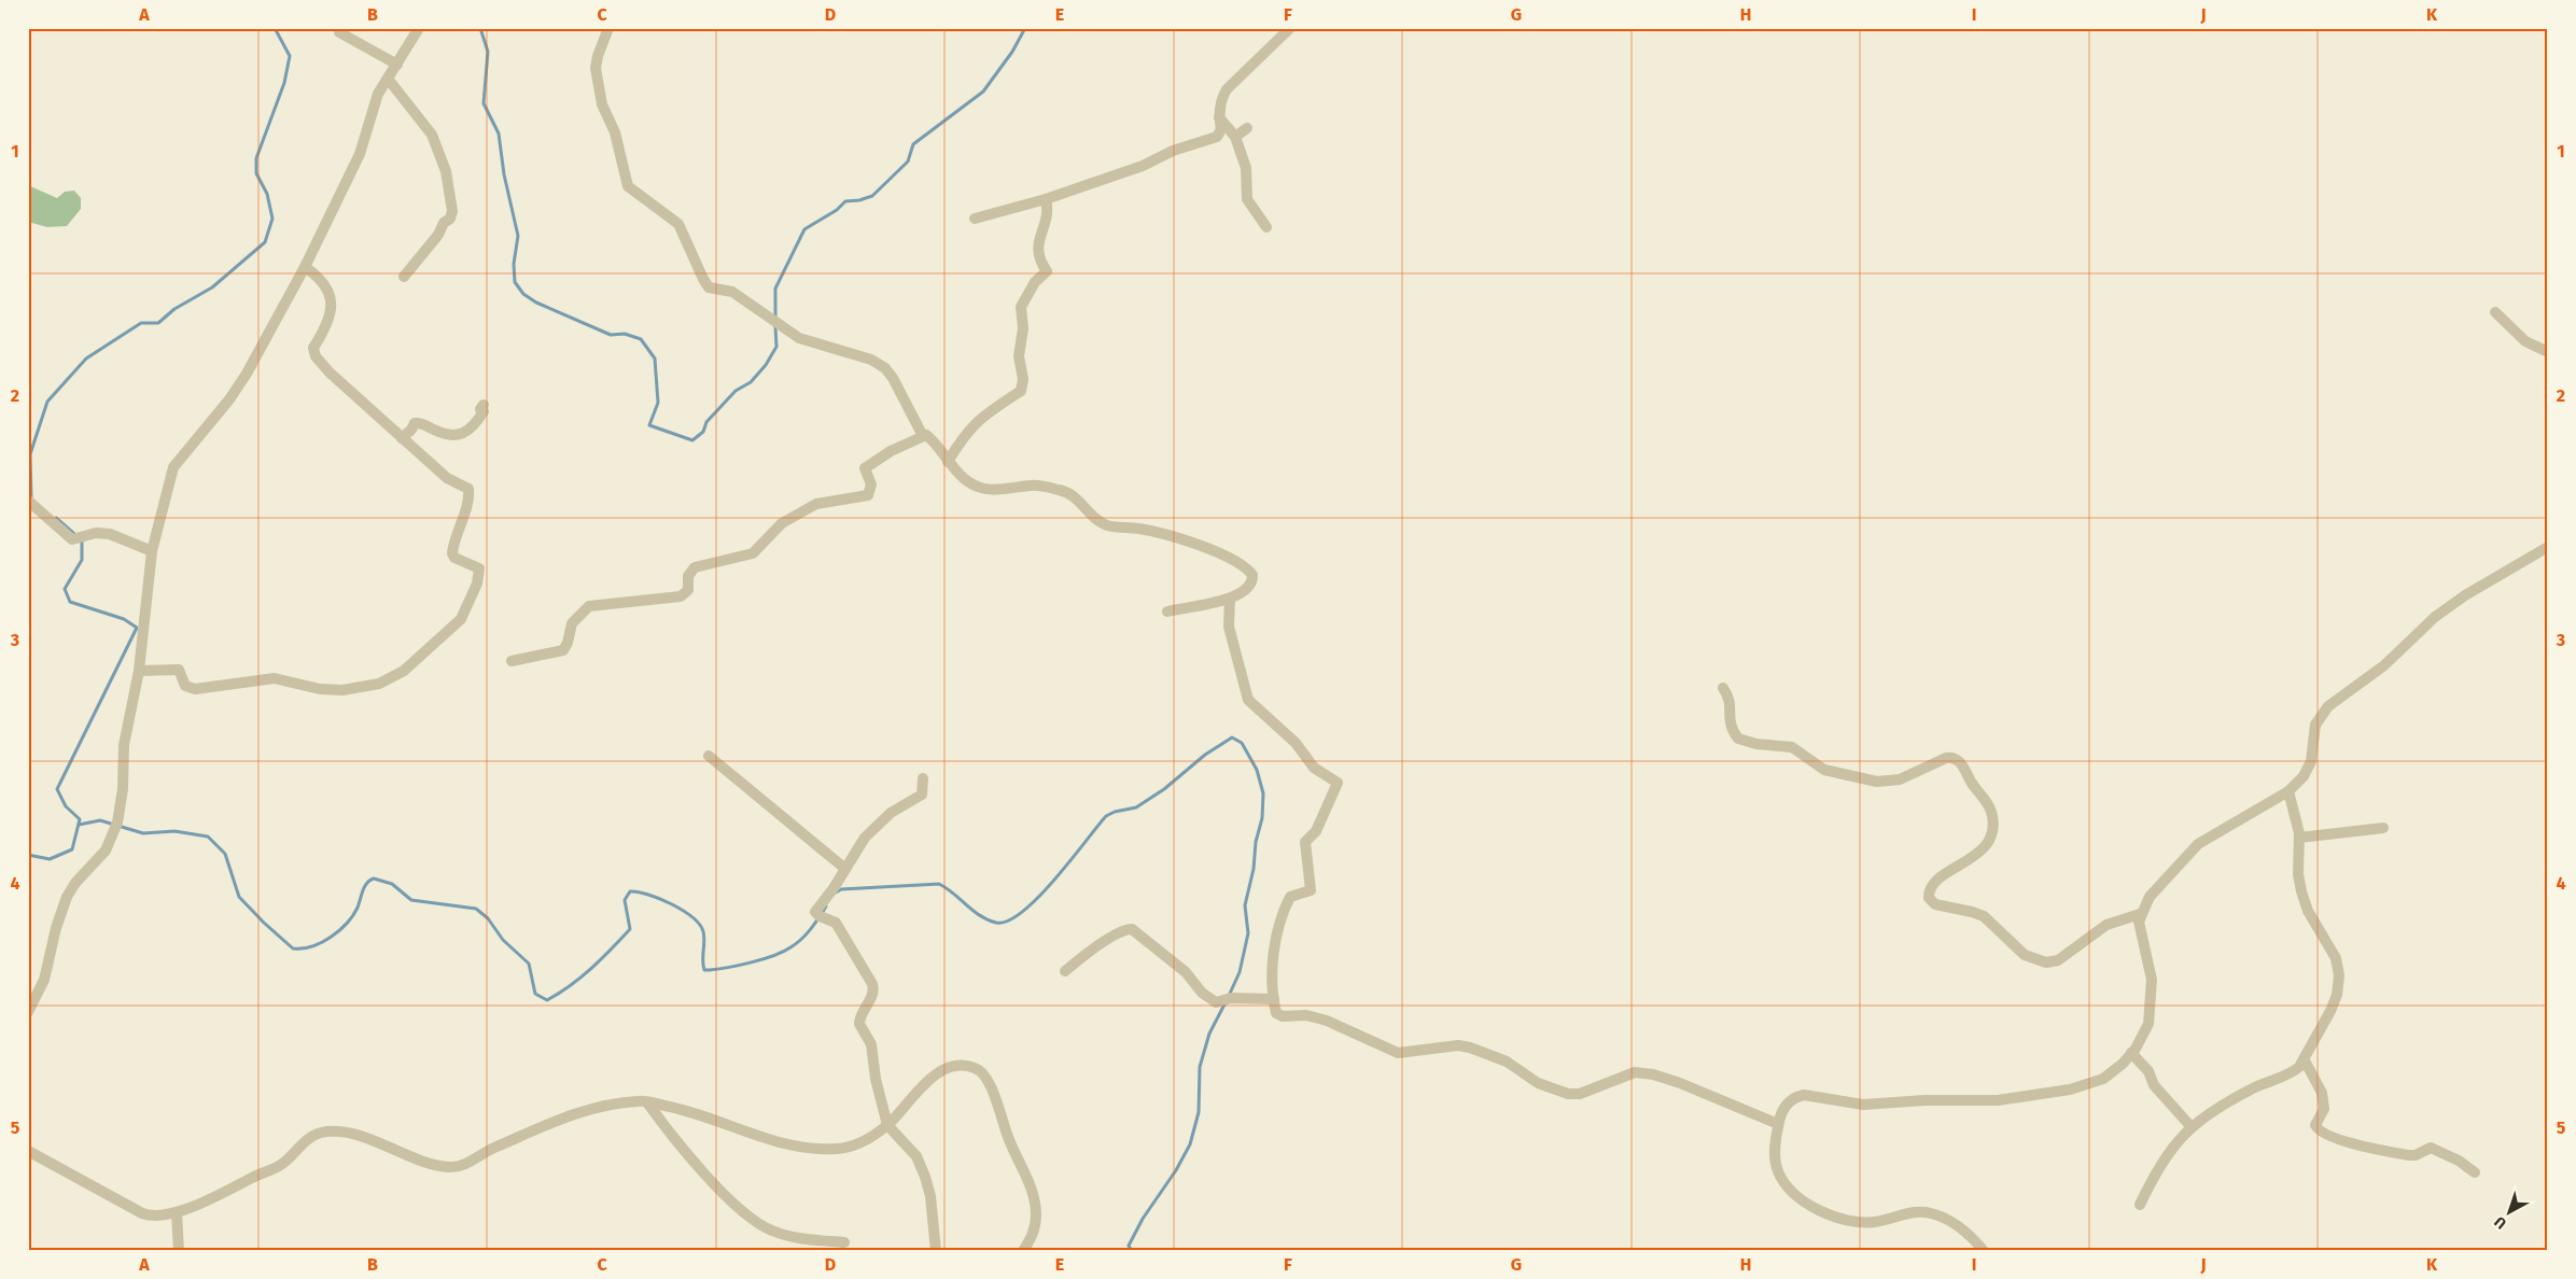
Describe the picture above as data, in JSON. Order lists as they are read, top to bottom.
{
  "north": "bottom left",
  "grid": {
    "columns": [
      "A",
      "B",
      "C",
      "D",
      "E",
      "F",
      "G",
      "H",
      "I",
      "J",
      "K"
    ],
    "rows": [
      "1",
      "2",
      "3",
      "4",
      "5"
    ]
  }
}
